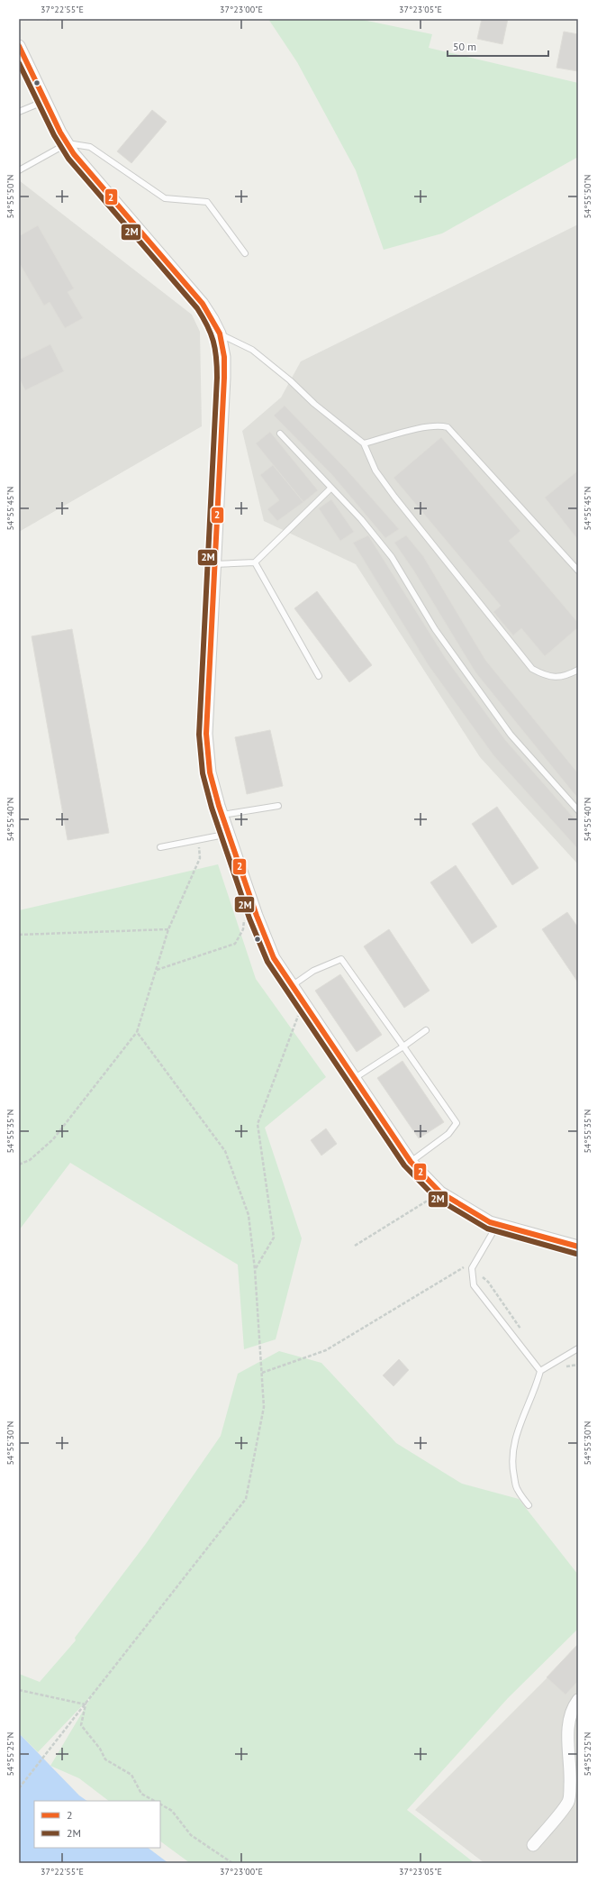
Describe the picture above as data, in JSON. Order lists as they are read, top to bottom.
{
  "lines": ["transit line 2", "transit line 2М"],
  "legend": ["2", "2М"],
  "scale_bar": "50 m",
  "coordinates": [
    "37°22'55\"E",
    "37°23'00\"E",
    "37°23'05\"E",
    "54°55'50\"N",
    "54°55'45\"N",
    "54°55'40\"N",
    "54°55'35\"N",
    "54°55'30\"N",
    "54°55'25\"N"
  ]
}
